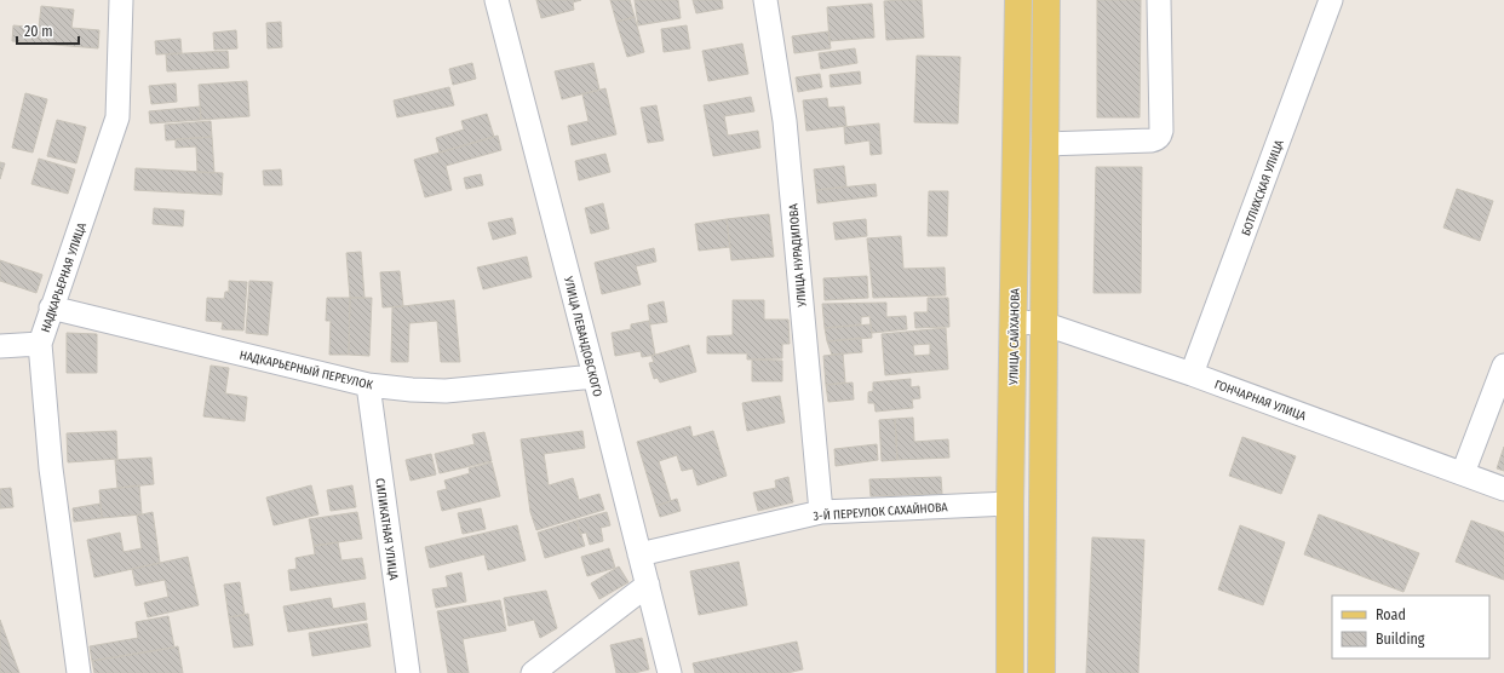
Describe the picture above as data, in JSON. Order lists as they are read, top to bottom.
{
  "streets": {
    "main road": ["УЛИЦА САЙХАНОВА"],
    "street": [
      "БОТЛИХСКАЯ УЛИЦА",
      "УЛИЦА НУРАДИЛОВА",
      "НАДКАРЬЕРНАЯ УЛИЦА",
      "УЛИЦА ЛЕВАНДОВСКОГО",
      "НАДКАРЬЕРНЫЙ ПЕРЕУЛОК",
      "ГОНЧАРНАЯ УЛИЦА",
      "3-Й ПЕРЕУЛОК САХАЙНОВА",
      "СИЛИКАТНАЯ УЛИЦА"
    ]
  },
  "crossings": [
    ["БОТЛИХСКАЯ УЛИЦА", "ГОНЧАРНАЯ УЛИЦА"],
    ["УЛИЦА НУРАДИЛОВА", "3-Й ПЕРЕУЛОК САХАЙНОВА"],
    ["НАДКАРЬЕРНАЯ УЛИЦА", "НАДКАРЬЕРНЫЙ ПЕРЕУЛОК"],
    ["УЛИЦА ЛЕВАНДОВСКОГО", "НАДКАРЬЕРНЫЙ ПЕРЕУЛОК"],
    ["УЛИЦА ЛЕВАНДОВСКОГО", "3-Й ПЕРЕУЛОК САХАЙНОВА"],
    ["УЛИЦА САЙХАНОВА", "ГОНЧАРНАЯ УЛИЦА"],
    ["УЛИЦА САЙХАНОВА", "3-Й ПЕРЕУЛОК САХАЙНОВА"],
    ["НАДКАРЬЕРНЫЙ ПЕРЕУЛОК", "СИЛИКАТНАЯ УЛИЦА"]
  ],
  "legend": ["Road", "Building"],
  "scale_bar": "20 m"
}
